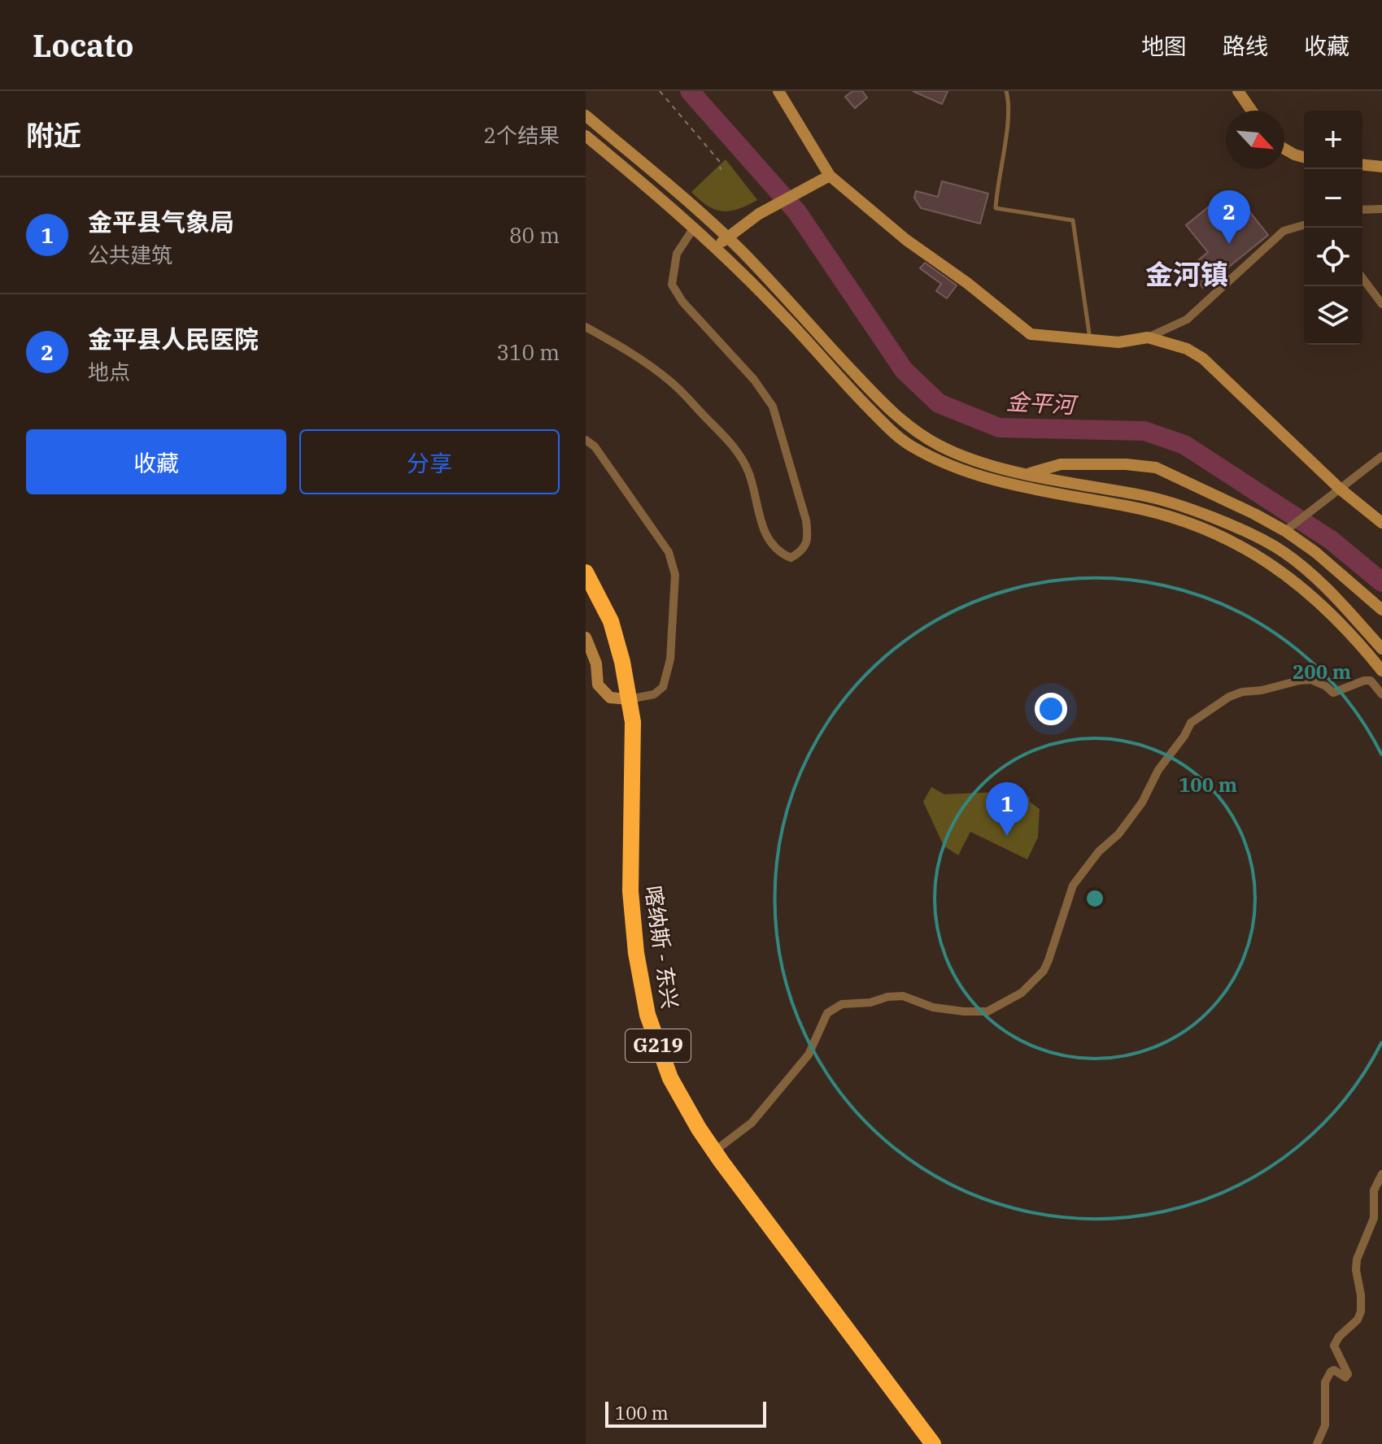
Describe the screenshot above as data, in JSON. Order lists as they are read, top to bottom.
{
  "streets": {
    "highway": ["喀纳斯 - 东兴", "G219"]
  },
  "districts": ["金河镇"],
  "water": ["金平河"],
  "scale_bar": "100 m",
  "north": "bottom right",
  "page": {
    "header": "Locato",
    "nav": ["地图", "路线", "收藏"],
    "heading": ["附近", "2个结果"],
    "map_buttons": ["+", "−"],
    "list": [
      {
        "mark": "1",
        "name": "金平县气象局",
        "note": "公共建筑",
        "value": "80 m"
      },
      {
        "mark": "2",
        "name": "金平县人民医院",
        "note": "地点",
        "value": "310 m"
      }
    ],
    "pins": ["2", "1"],
    "buttons": ["收藏", "分享"],
    "scale": "100 m"
  },
  "rings": ["200 m", "100 m"]
}
